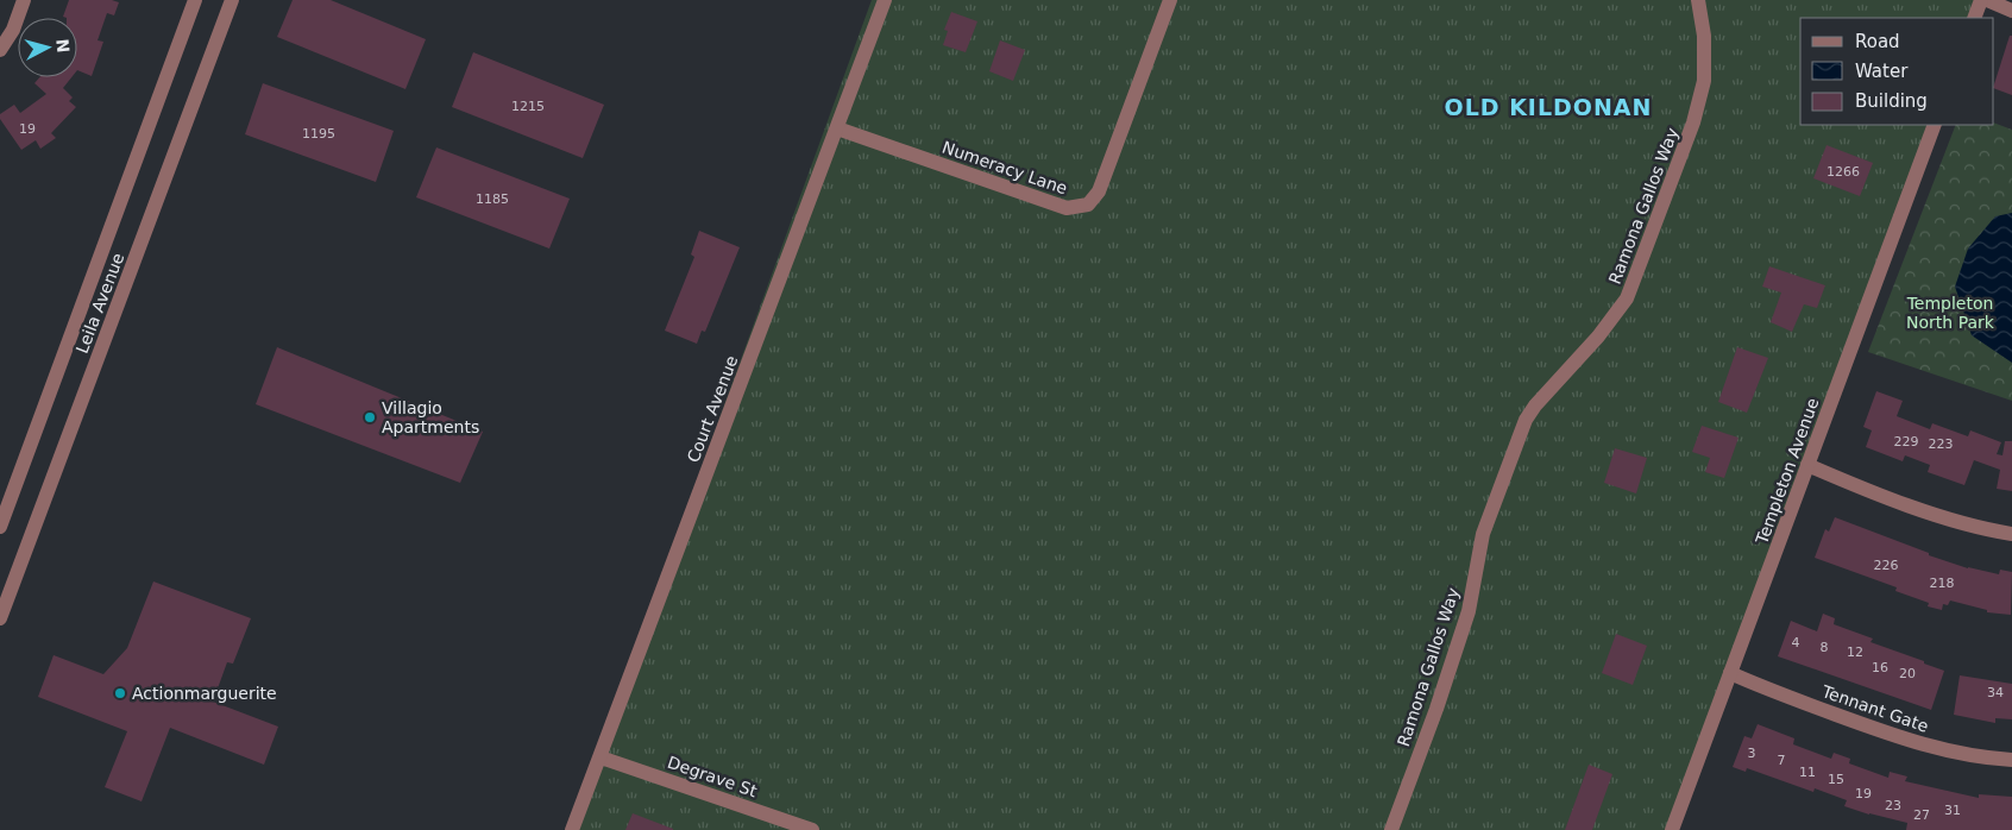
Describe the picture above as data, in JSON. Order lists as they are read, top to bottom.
{
  "streets": {
    "street": [
      "Numeracy Lane",
      "Ramona Gallos Way",
      "Leila Avenue",
      "Court Avenue",
      "Templeton Avenue",
      "Tennant Gate",
      "Degrave St"
    ]
  },
  "crossings": [
    ["Numeracy Lane", "Court Avenue"],
    ["Court Avenue", "Degrave St"],
    ["Templeton Avenue", "Tennant Gate"]
  ],
  "districts": ["OLD KILDONAN"],
  "parks": ["Templeton North Park"],
  "places": ["Villagio Apartments", "Actionmarguerite"],
  "house_numbers": [
    "1215",
    "19",
    "1195",
    "1266",
    "1185",
    "229",
    "223",
    "226",
    "218",
    "4",
    "8",
    "12",
    "16",
    "20",
    "34",
    "3",
    "7",
    "11",
    "15",
    "19",
    "23",
    "31",
    "27"
  ],
  "legend": ["Road", "Water", "Building"],
  "north": "right"
}
